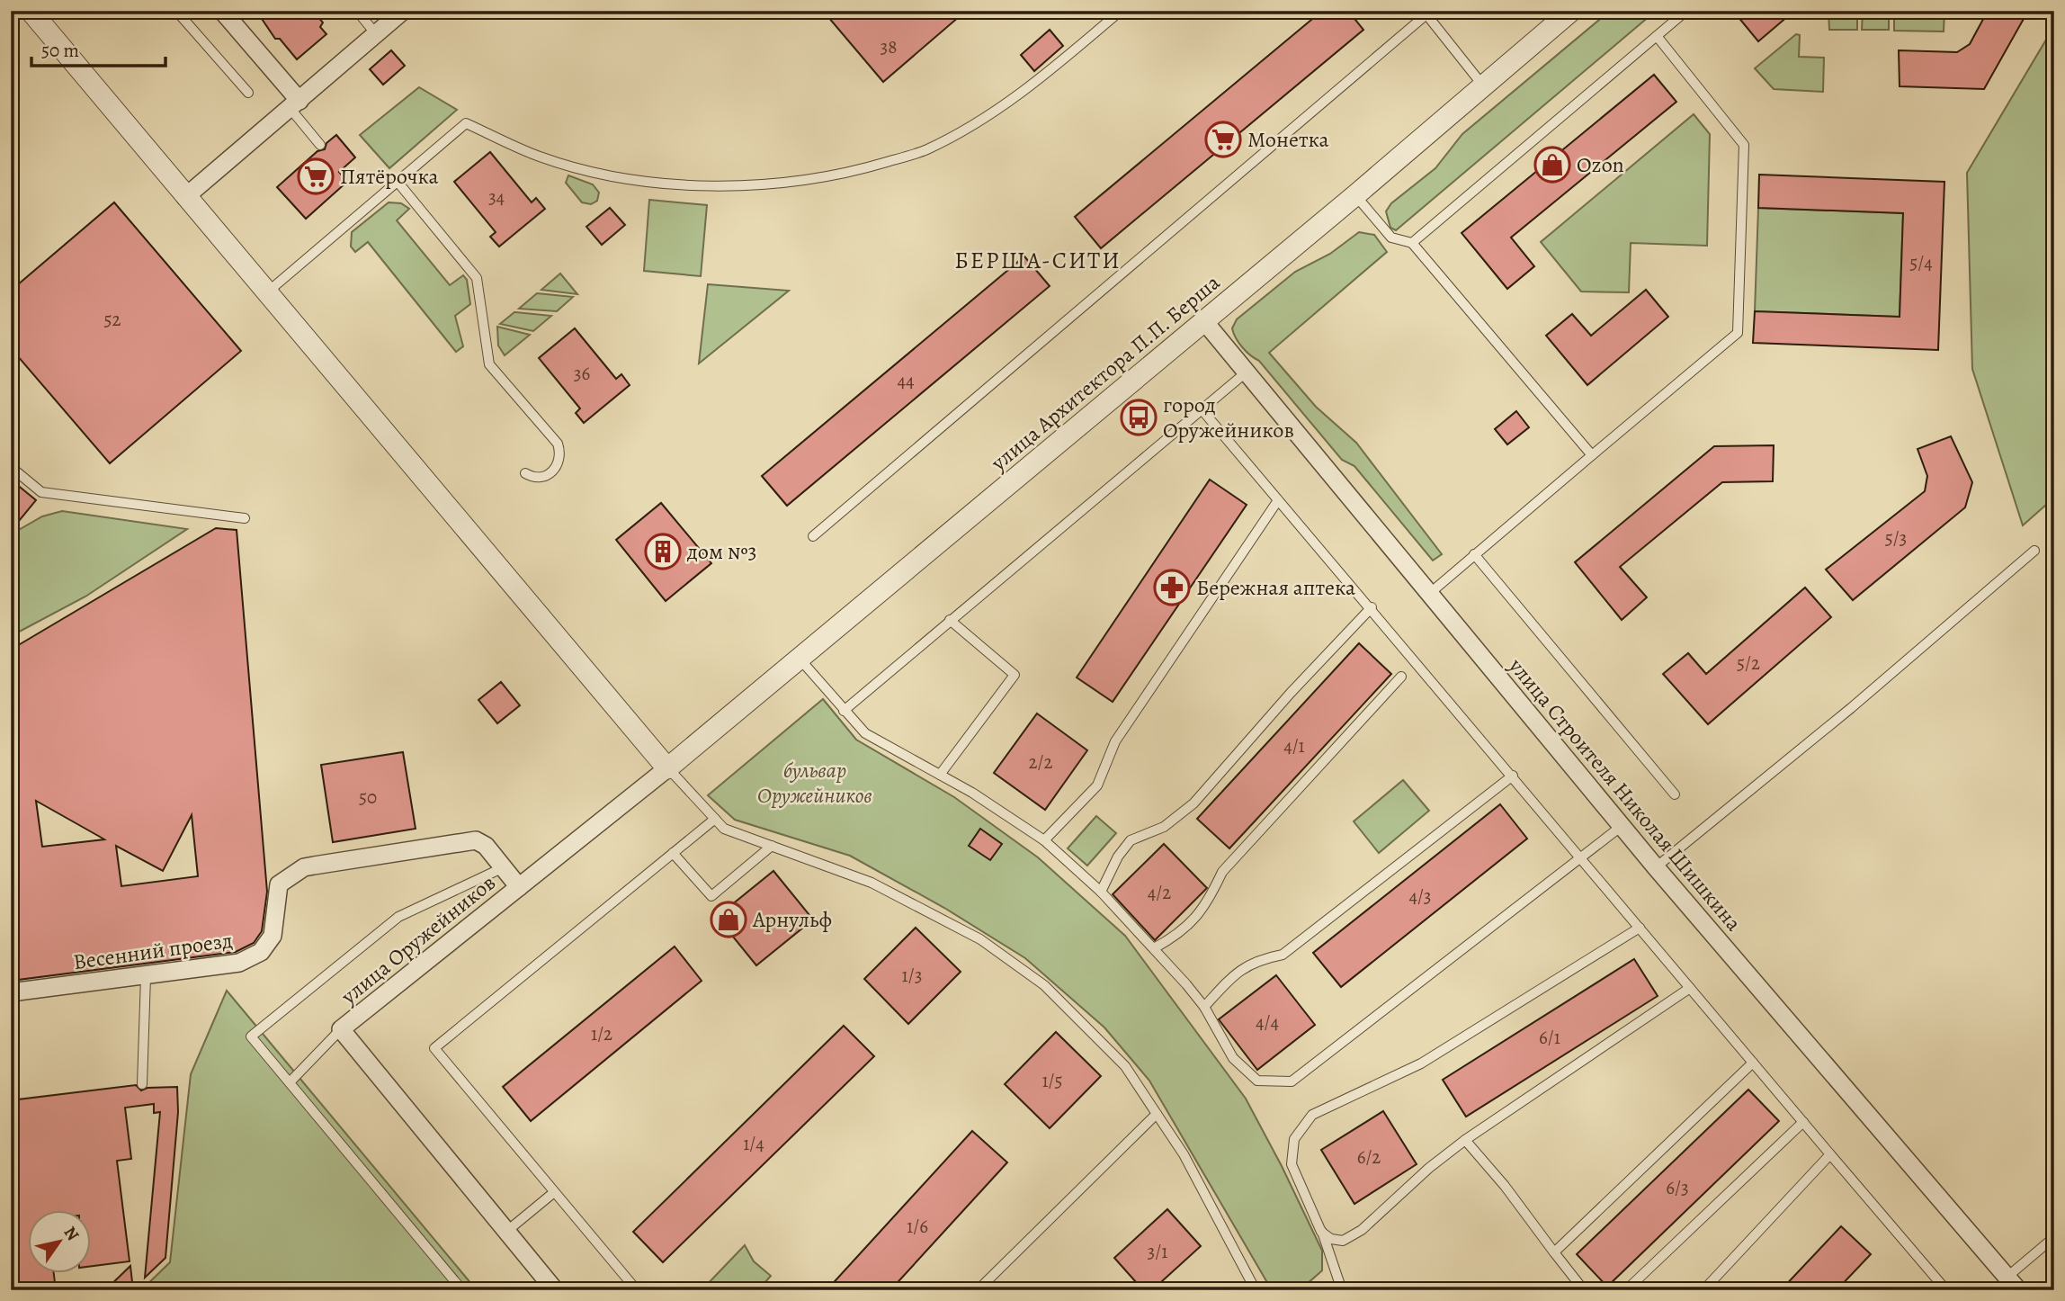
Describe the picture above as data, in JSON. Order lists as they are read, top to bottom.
{
  "streets": {
    "street": [
      "улица Архитектора П.П. Берша",
      "улица Строителя Николая Шишкина",
      "улица Оружейников",
      "Весенний проезд"
    ]
  },
  "crossings": [
    ["улица Архитектора П.П. Берша", "улица Строителя Николая Шишкина"],
    ["улица Архитектора П.П. Берша", "улица Оружейников"],
    ["улица Оружейников", "Весенний проезд"]
  ],
  "districts": ["БЕРША-СИТИ"],
  "parks": ["бульвар Оружейников"],
  "places": {
    "supermarket": ["Монетка", "Пятёрочка"],
    "shop": ["Ozon", "Арнульф"],
    "bus stop": ["город Оружейников"],
    "building": ["дом №3"],
    "pharmacy": ["Бережная аптека"]
  },
  "house_numbers": [
    "38",
    "34",
    "5/4",
    "52",
    "36",
    "44",
    "5/3",
    "5/2",
    "4/1",
    "2/2",
    "50",
    "4/2",
    "4/3",
    "1/3",
    "4/4",
    "1/2",
    "6/1",
    "1/5",
    "1/4",
    "6/2",
    "6/3",
    "1/6",
    "3/1"
  ],
  "scale_bar": "50 m",
  "north": "top right"
}
